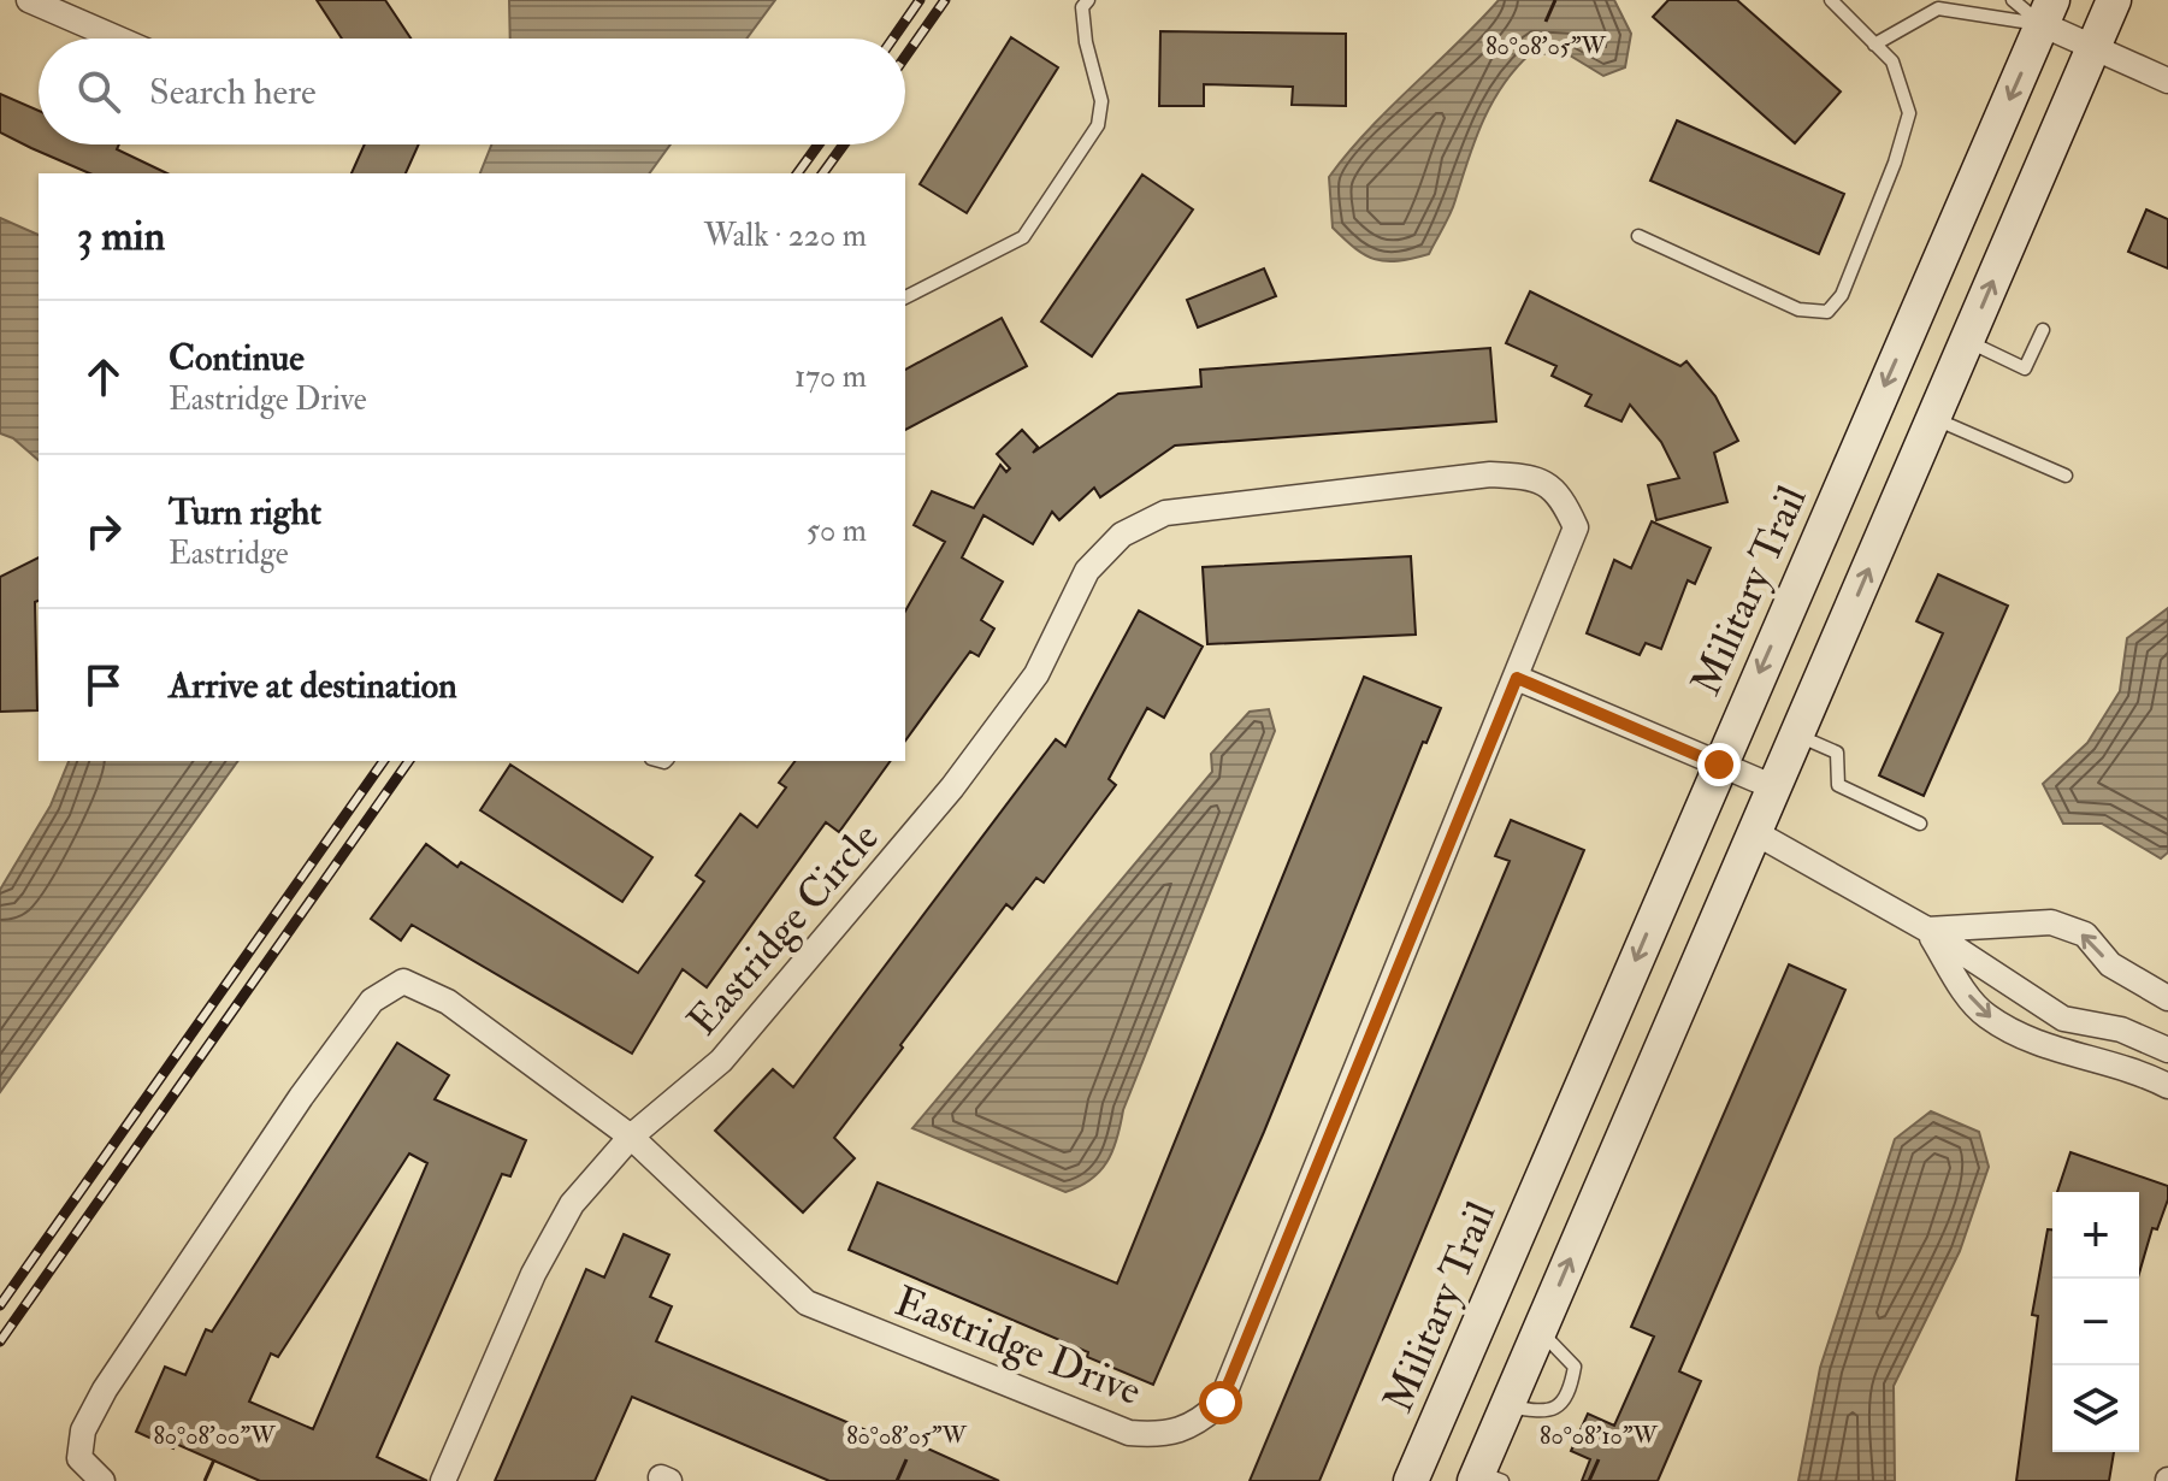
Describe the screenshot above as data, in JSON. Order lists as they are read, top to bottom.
{
  "streets": {
    "street": ["Military Trail", "Eastridge Circle", "Eastridge Drive"]
  },
  "crossings": [
    ["Eastridge Circle", "Eastridge Drive"]
  ],
  "page": {
    "search": "Search here",
    "heading": ["3 min", "Walk · 220 m"],
    "list": [
      ["Continue", "Eastridge Drive", "170 m"],
      ["Turn right", "Eastridge", "50 m"],
      "Arrive at destination"
    ],
    "map_buttons": ["+", "−"]
  },
  "coordinates": ["80°08'05\"W", "80°08'00\"W", "80°08'10\"W"]
}
